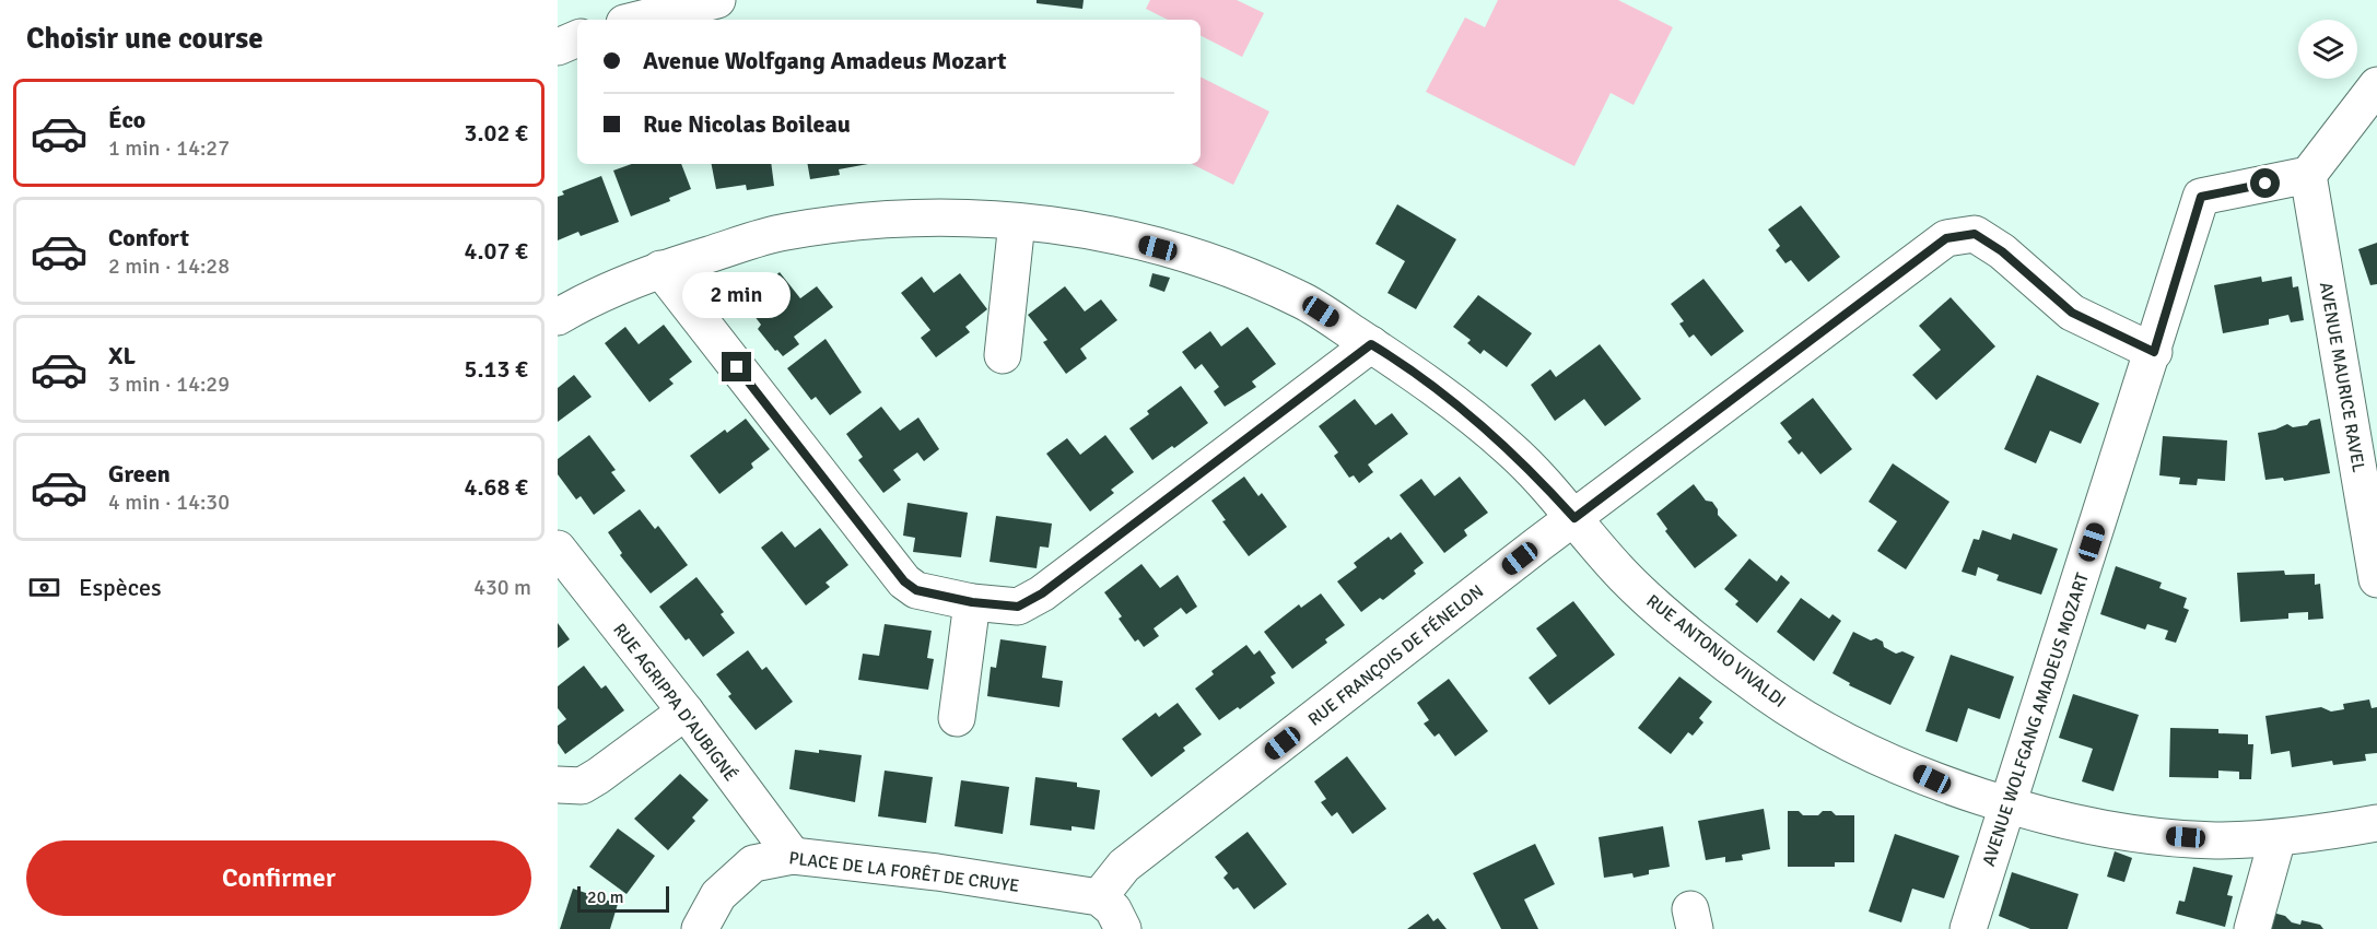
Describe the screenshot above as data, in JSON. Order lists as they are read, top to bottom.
{
  "streets": {
    "street": [
      "AVENUE MAURICE RAVEL",
      "RUE ANTONIO VIVALDI",
      "RUE FRANÇOIS DE FÉNELON",
      "RUE AGRIPPA D'AUBIGNÉ",
      "AVENUE WOLFGANG AMADEUS MOZART",
      "PLACE DE LA FORÊT DE CRUYE"
    ]
  },
  "crossings": [
    ["AVENUE MAURICE RAVEL", "AVENUE WOLFGANG AMADEUS MOZART"],
    ["RUE ANTONIO VIVALDI", "RUE FRANÇOIS DE FÉNELON"],
    ["RUE ANTONIO VIVALDI", "AVENUE WOLFGANG AMADEUS MOZART"],
    ["RUE FRANÇOIS DE FÉNELON", "AVENUE WOLFGANG AMADEUS MOZART"],
    ["RUE FRANÇOIS DE FÉNELON", "PLACE DE LA FORÊT DE CRUYE"],
    ["RUE AGRIPPA D'AUBIGNÉ", "PLACE DE LA FORÊT DE CRUYE"]
  ],
  "scale_bar": "20 m",
  "page": {
    "heading": "Choisir une course",
    "banner": ["Avenue Wolfgang Amadeus Mozart", "Rue Nicolas Boileau"],
    "list": [
      {
        "name": "Éco",
        "note": "1 min · 14:27",
        "value": "3.02 €"
      },
      {
        "name": "Confort",
        "note": "2 min · 14:28",
        "value": "4.07 €"
      },
      {
        "name": "XL",
        "note": "3 min · 14:29",
        "value": "5.13 €"
      },
      {
        "name": "Green",
        "note": "4 min · 14:30",
        "value": "4.68 €"
      }
    ],
    "bubble": "2 min",
    "pay": ["Espèces", "430 m"],
    "buttons": "Confirmer",
    "scale": "20 m"
  }
}
